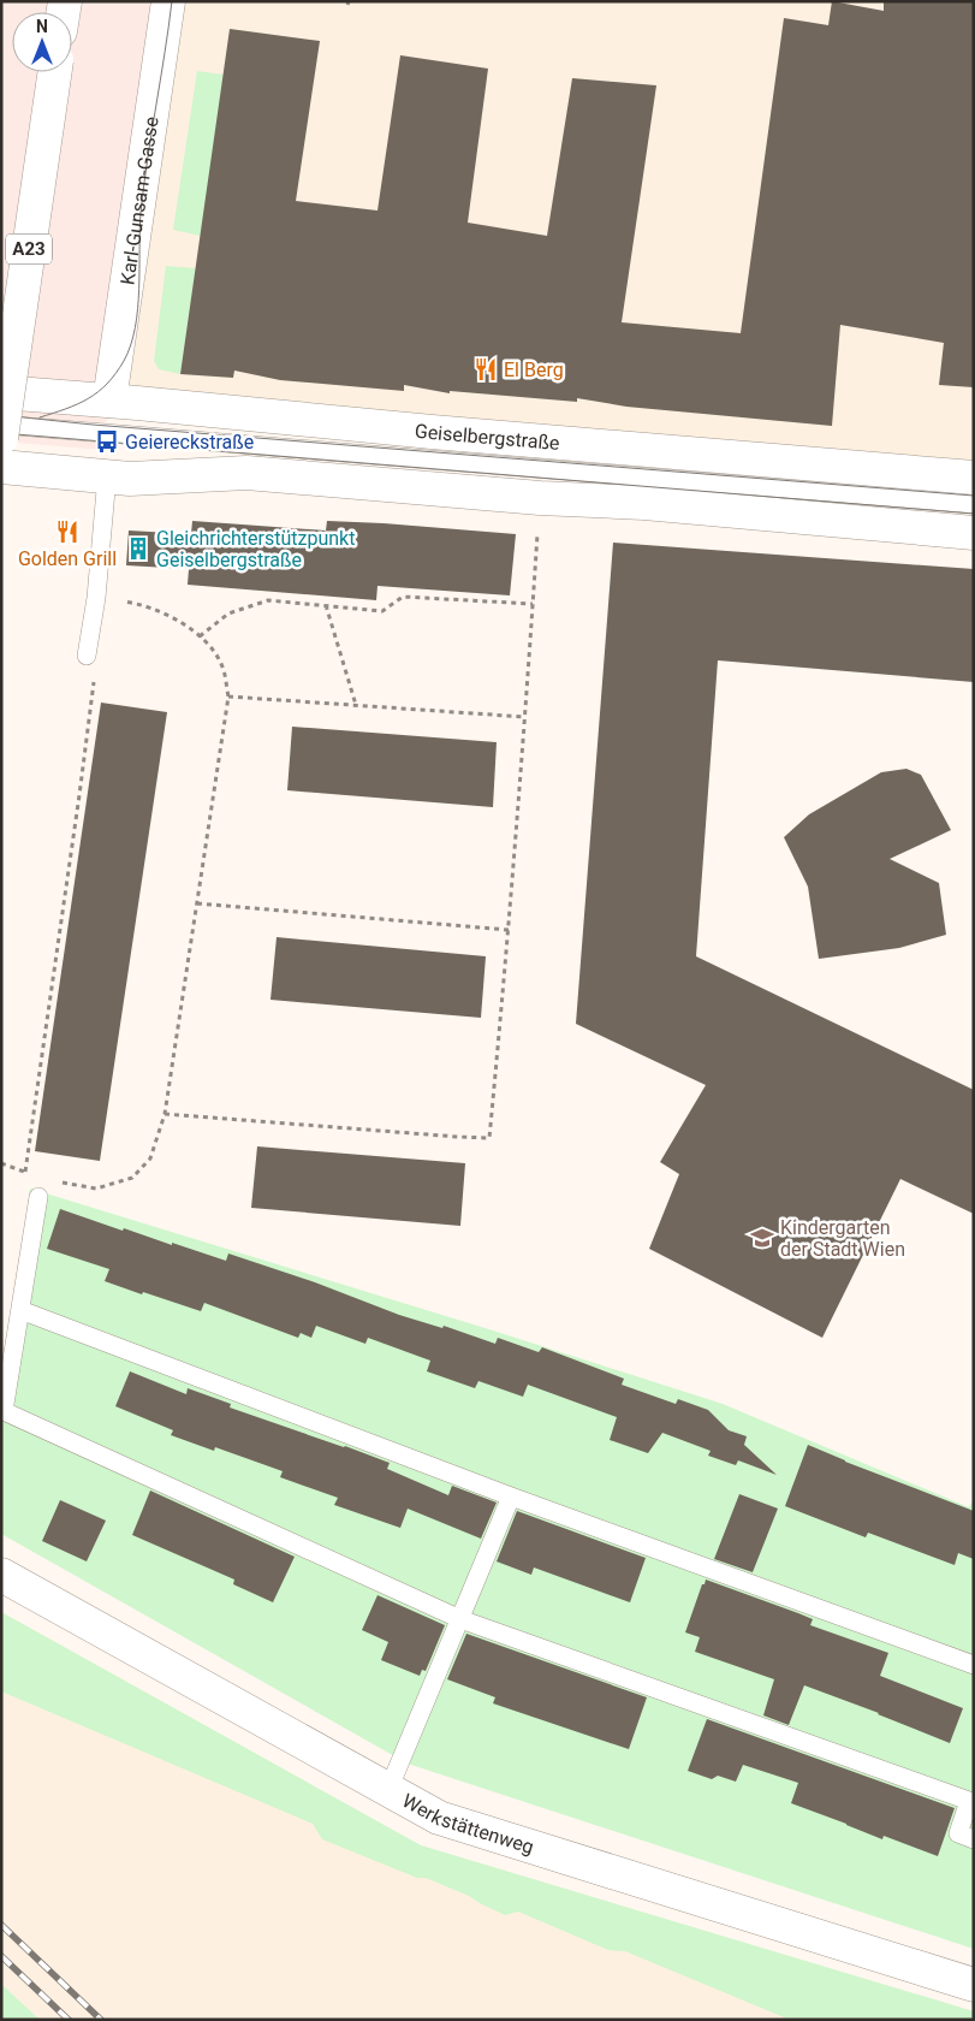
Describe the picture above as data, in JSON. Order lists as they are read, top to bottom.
{
  "streets": {
    "main road": [
      "Karl-Gunsam-Gasse",
      "A23",
      "Geiselbergstraße",
      "Werkstättenweg"
    ]
  },
  "crossings": [
    ["Karl-Gunsam-Gasse", "Geiselbergstraße"]
  ],
  "places": {
    "restaurant": ["El Berg", "Golden Grill"],
    "bus stop": ["Geiereckstraße"],
    "building": ["Gleichrichterstützpunkt Geiselbergstraße"],
    "school or university": ["Kindergarten der Stadt Wien"]
  },
  "north": "top"
}
